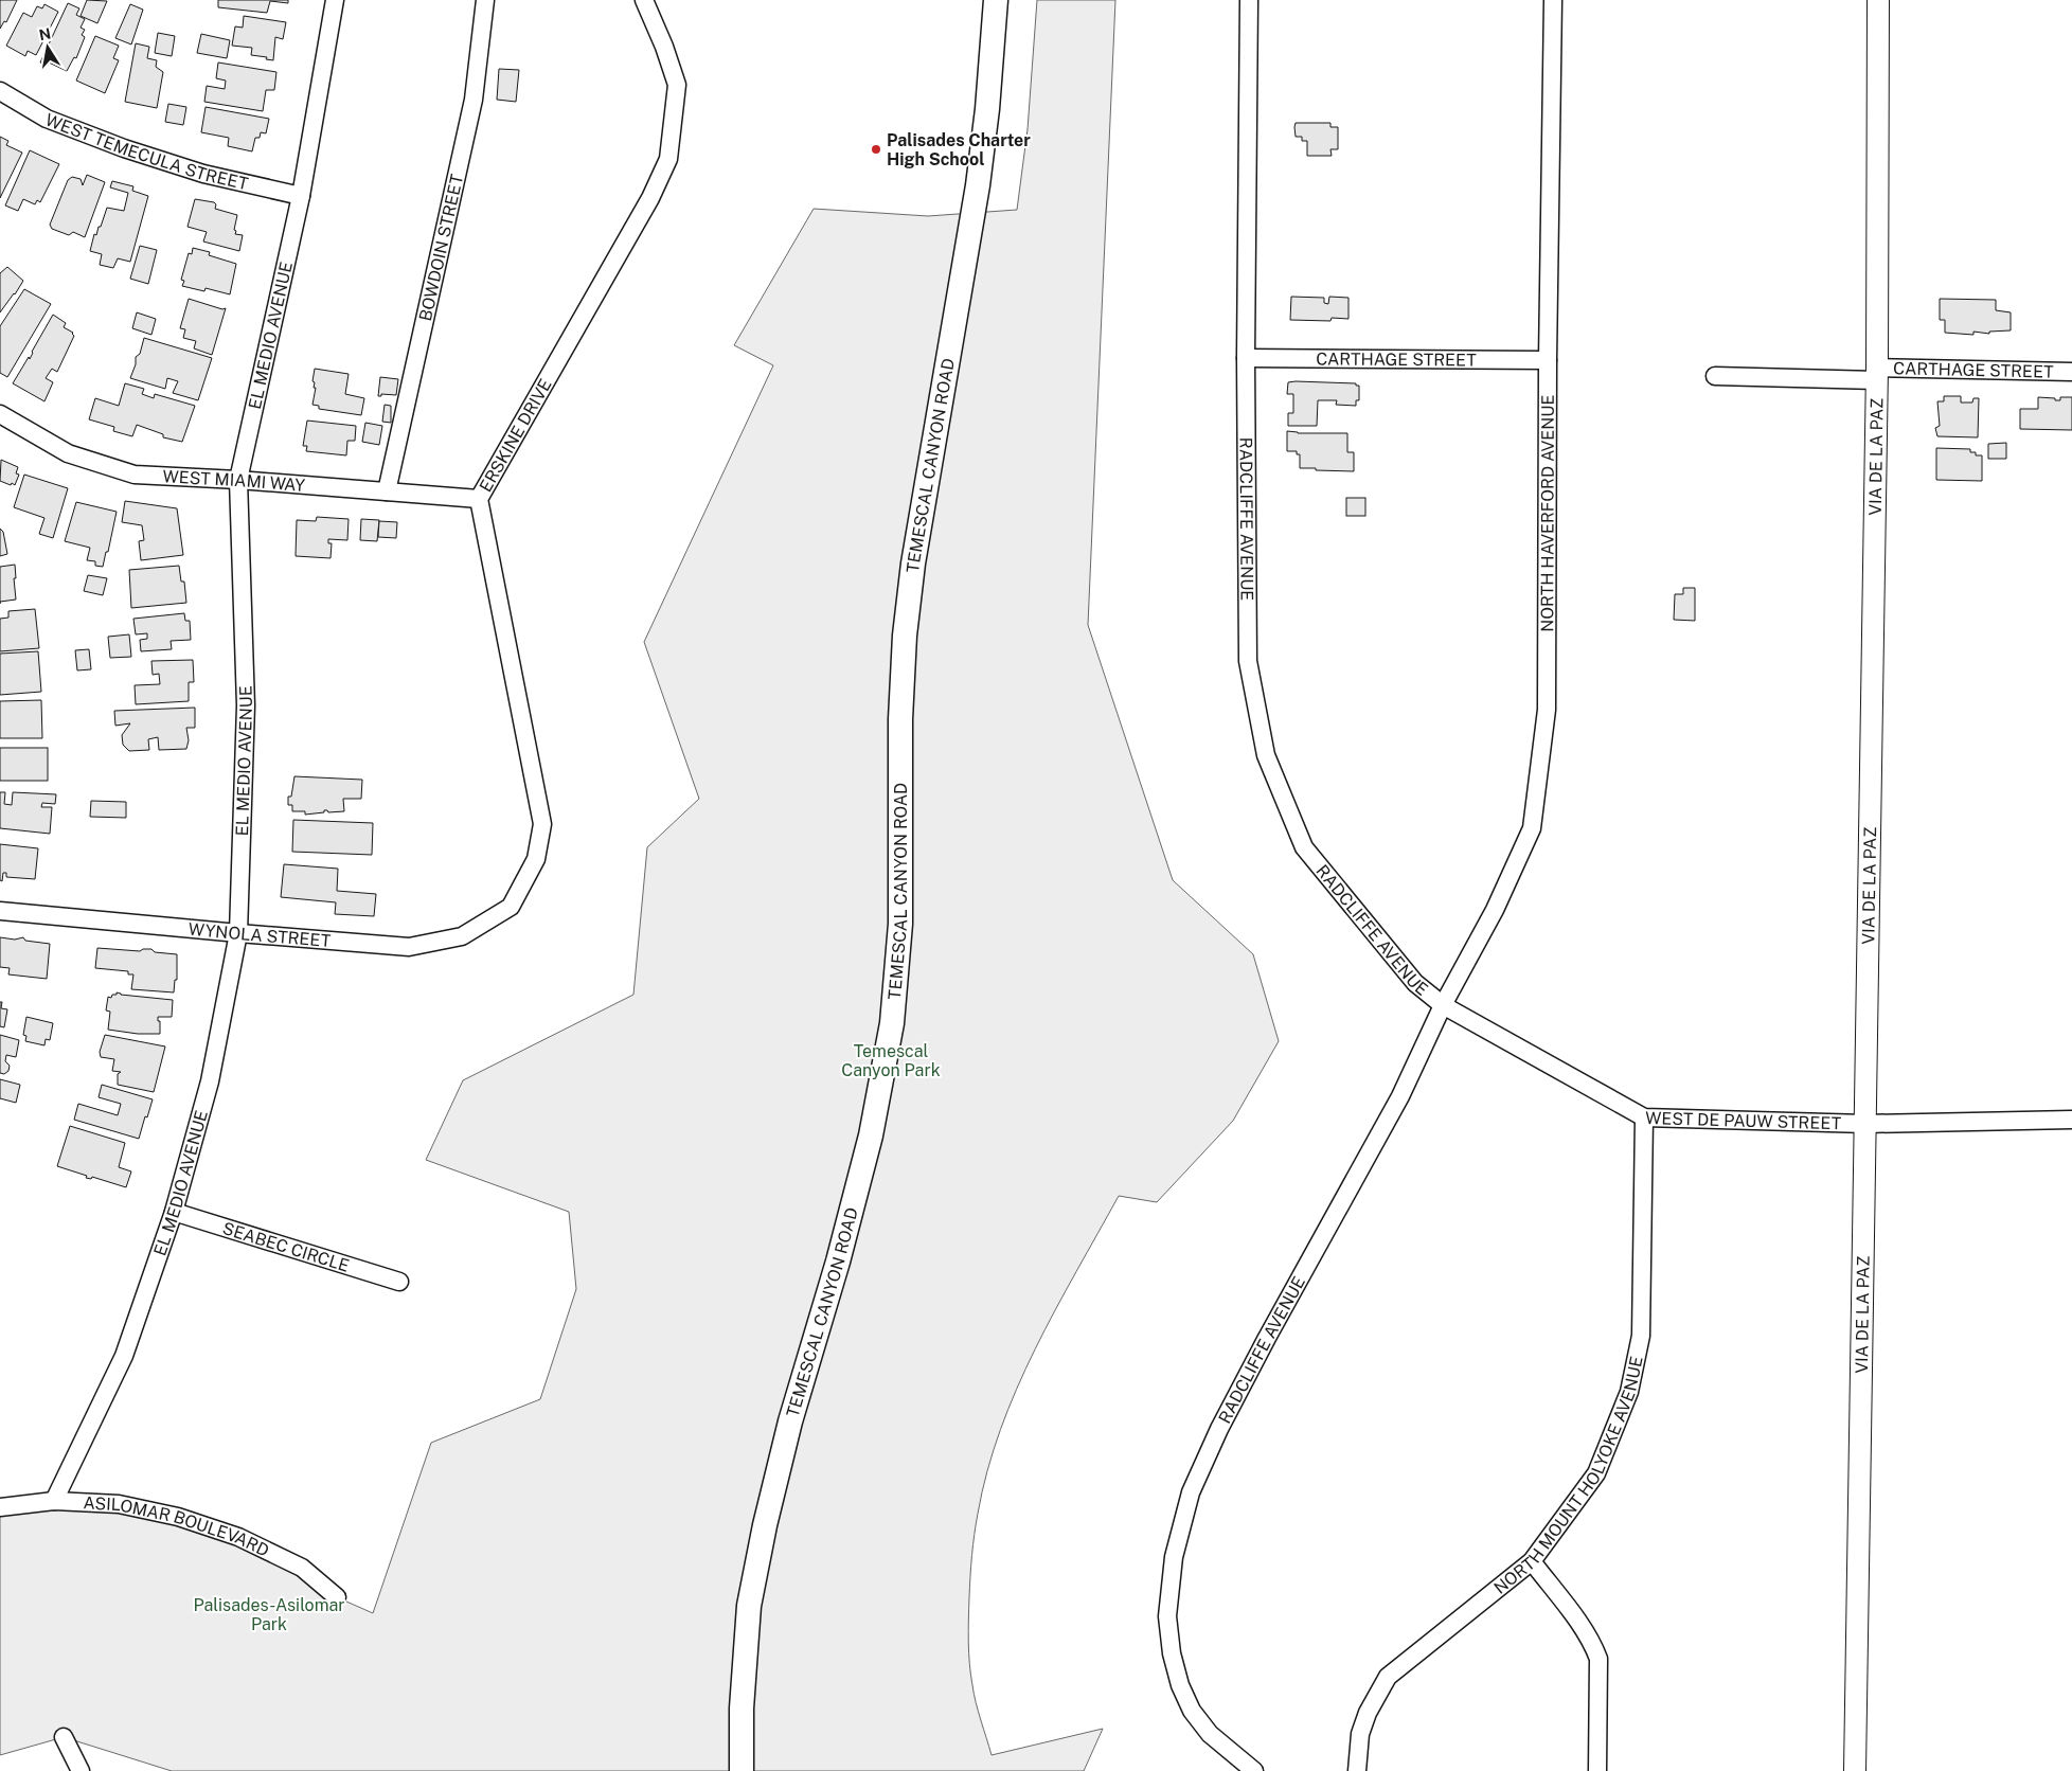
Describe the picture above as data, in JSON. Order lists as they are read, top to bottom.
{
  "streets": {
    "main road": ["TEMESCAL CANYON ROAD"],
    "street": [
      "WEST TEMECULA STREET",
      "BOWDOIN STREET",
      "EL MEDIO AVENUE",
      "CARTHAGE STREET",
      "ERSKINE DRIVE",
      "VIA DE LA PAZ",
      "WEST MIAMI WAY",
      "NORTH HAVERFORD AVENUE",
      "RADCLIFFE AVENUE",
      "WYNOLA STREET",
      "WEST DE PAUW STREET",
      "SEABEC CIRCLE",
      "NORTH MOUNT HOLYOKE AVENUE",
      "ASILOMAR BOULEVARD"
    ]
  },
  "crossings": [
    ["WEST TEMECULA STREET", "EL MEDIO AVENUE"],
    ["BOWDOIN STREET", "WEST MIAMI WAY"],
    ["EL MEDIO AVENUE", "WEST MIAMI WAY"],
    ["EL MEDIO AVENUE", "WYNOLA STREET"],
    ["EL MEDIO AVENUE", "SEABEC CIRCLE"],
    ["EL MEDIO AVENUE", "ASILOMAR BOULEVARD"],
    ["CARTHAGE STREET", "VIA DE LA PAZ"],
    ["CARTHAGE STREET", "NORTH HAVERFORD AVENUE"],
    ["CARTHAGE STREET", "RADCLIFFE AVENUE"],
    ["ERSKINE DRIVE", "WEST MIAMI WAY"],
    ["ERSKINE DRIVE", "WYNOLA STREET"],
    ["VIA DE LA PAZ", "WEST DE PAUW STREET"],
    ["NORTH HAVERFORD AVENUE", "RADCLIFFE AVENUE"],
    ["NORTH HAVERFORD AVENUE", "WEST DE PAUW STREET"],
    ["RADCLIFFE AVENUE", "WEST DE PAUW STREET"],
    ["WEST DE PAUW STREET", "NORTH MOUNT HOLYOKE AVENUE"]
  ],
  "parks": ["Temescal Canyon Park", "Palisades-Asilomar Park"],
  "places": ["Palisades Charter High School"],
  "north": "top"
}
